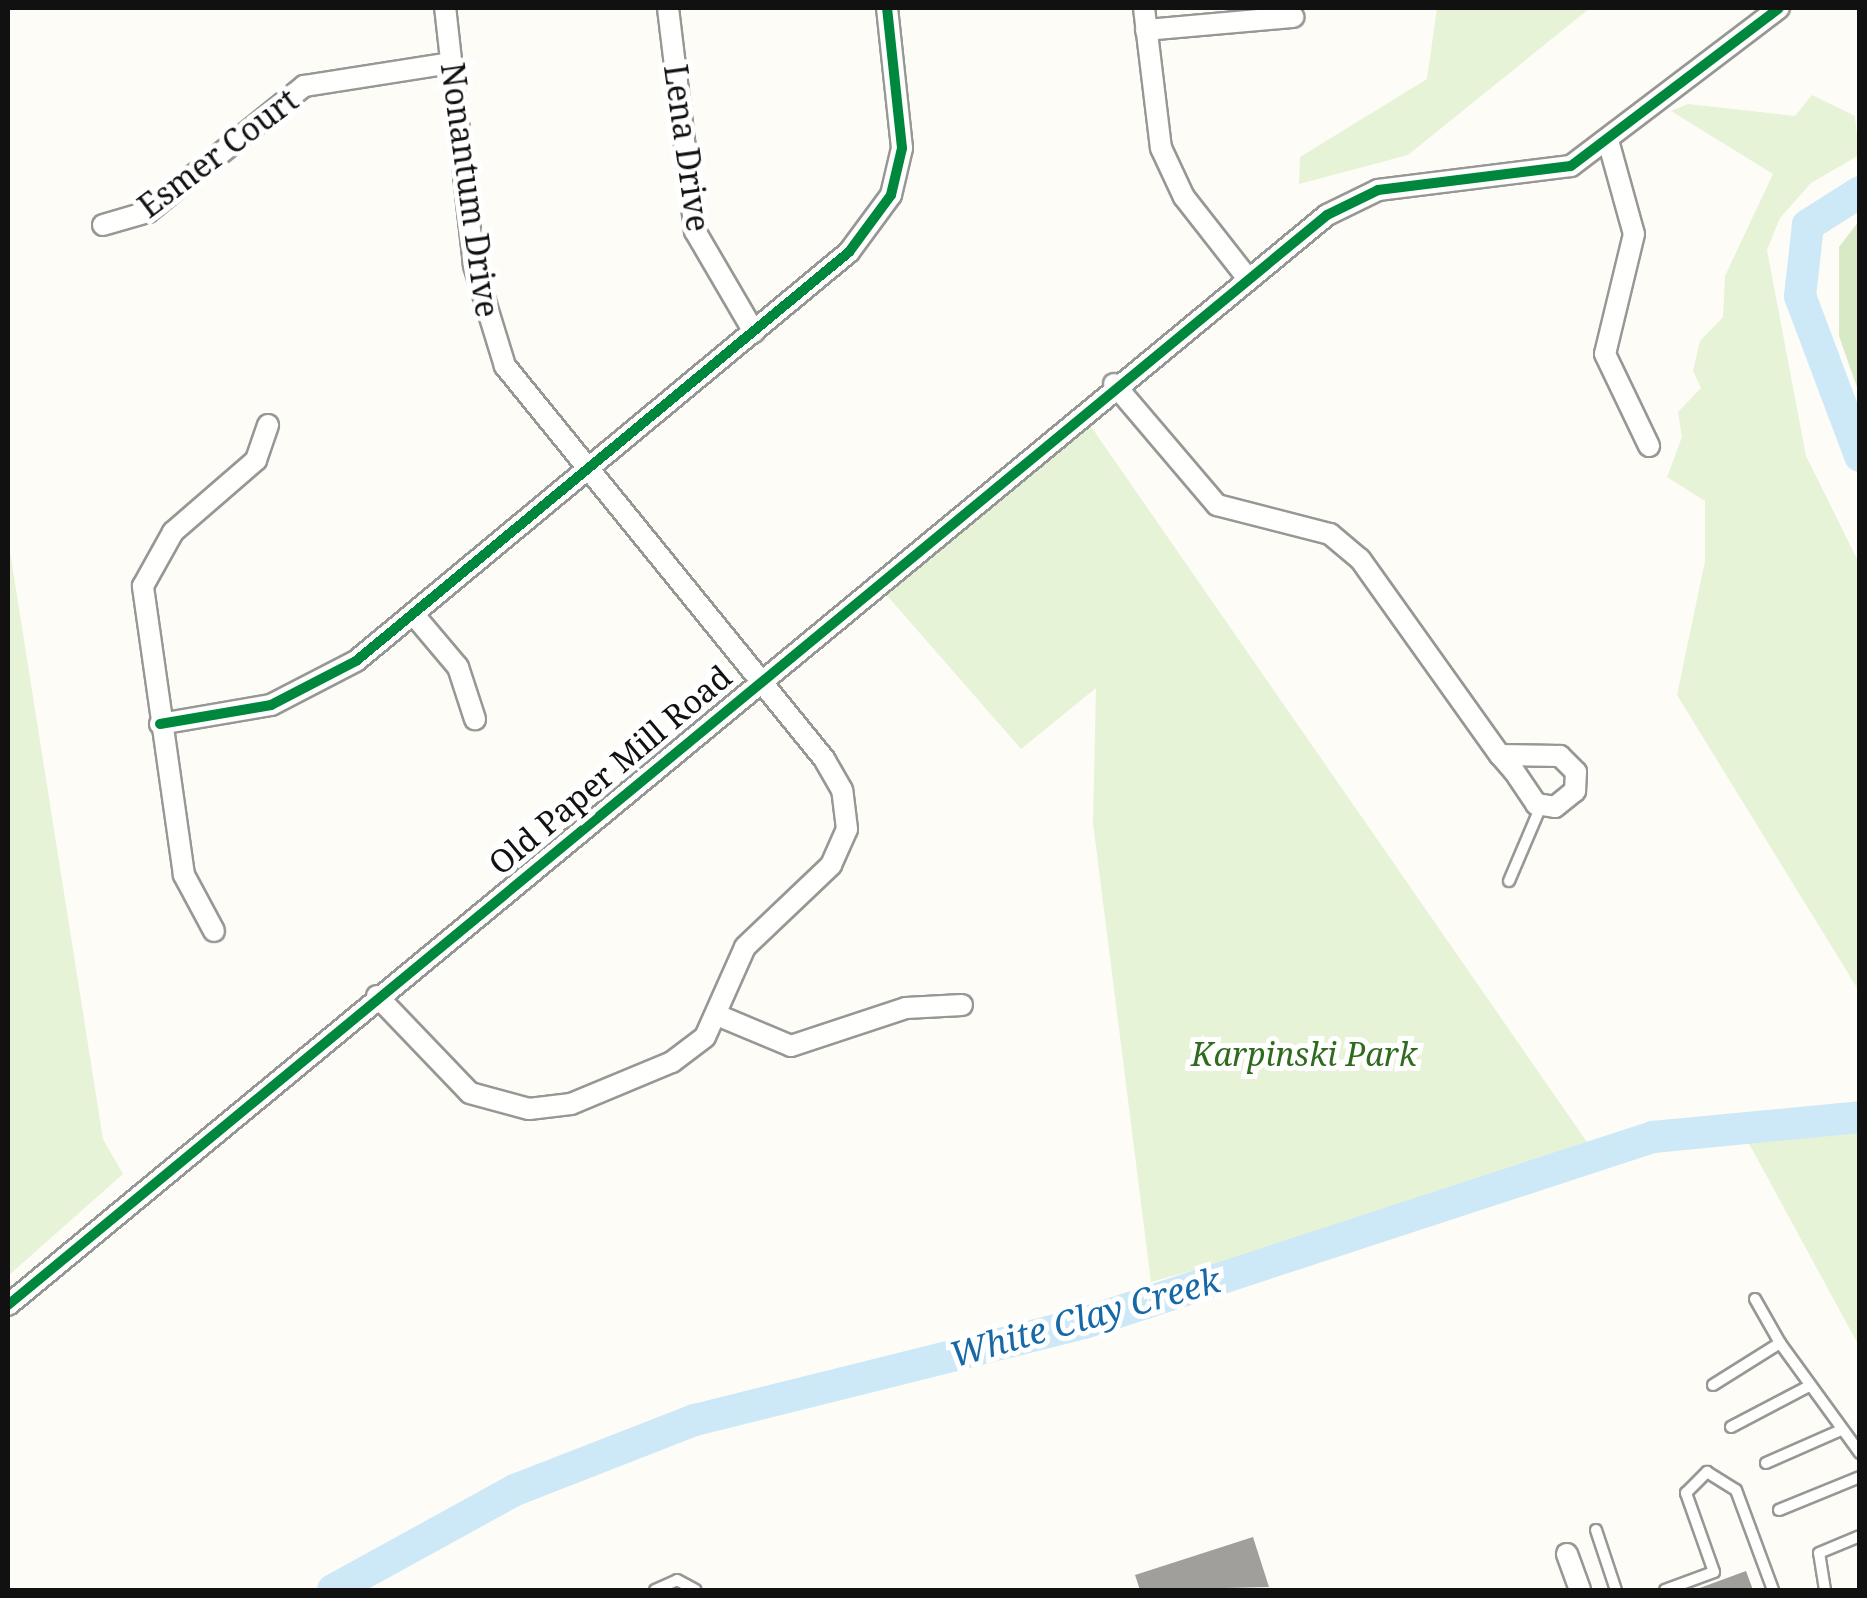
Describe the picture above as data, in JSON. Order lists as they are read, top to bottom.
{
  "streets": {
    "street": [
      "Lena Drive",
      "Esmer Court",
      "Nonantum Drive",
      "Old Paper Mill Road"
    ]
  },
  "crossings": [
    ["Esmer Court", "Nonantum Drive"],
    ["Nonantum Drive", "Old Paper Mill Road"]
  ],
  "water": ["White Clay Creek"],
  "parks": ["Karpinski Park"]
}
